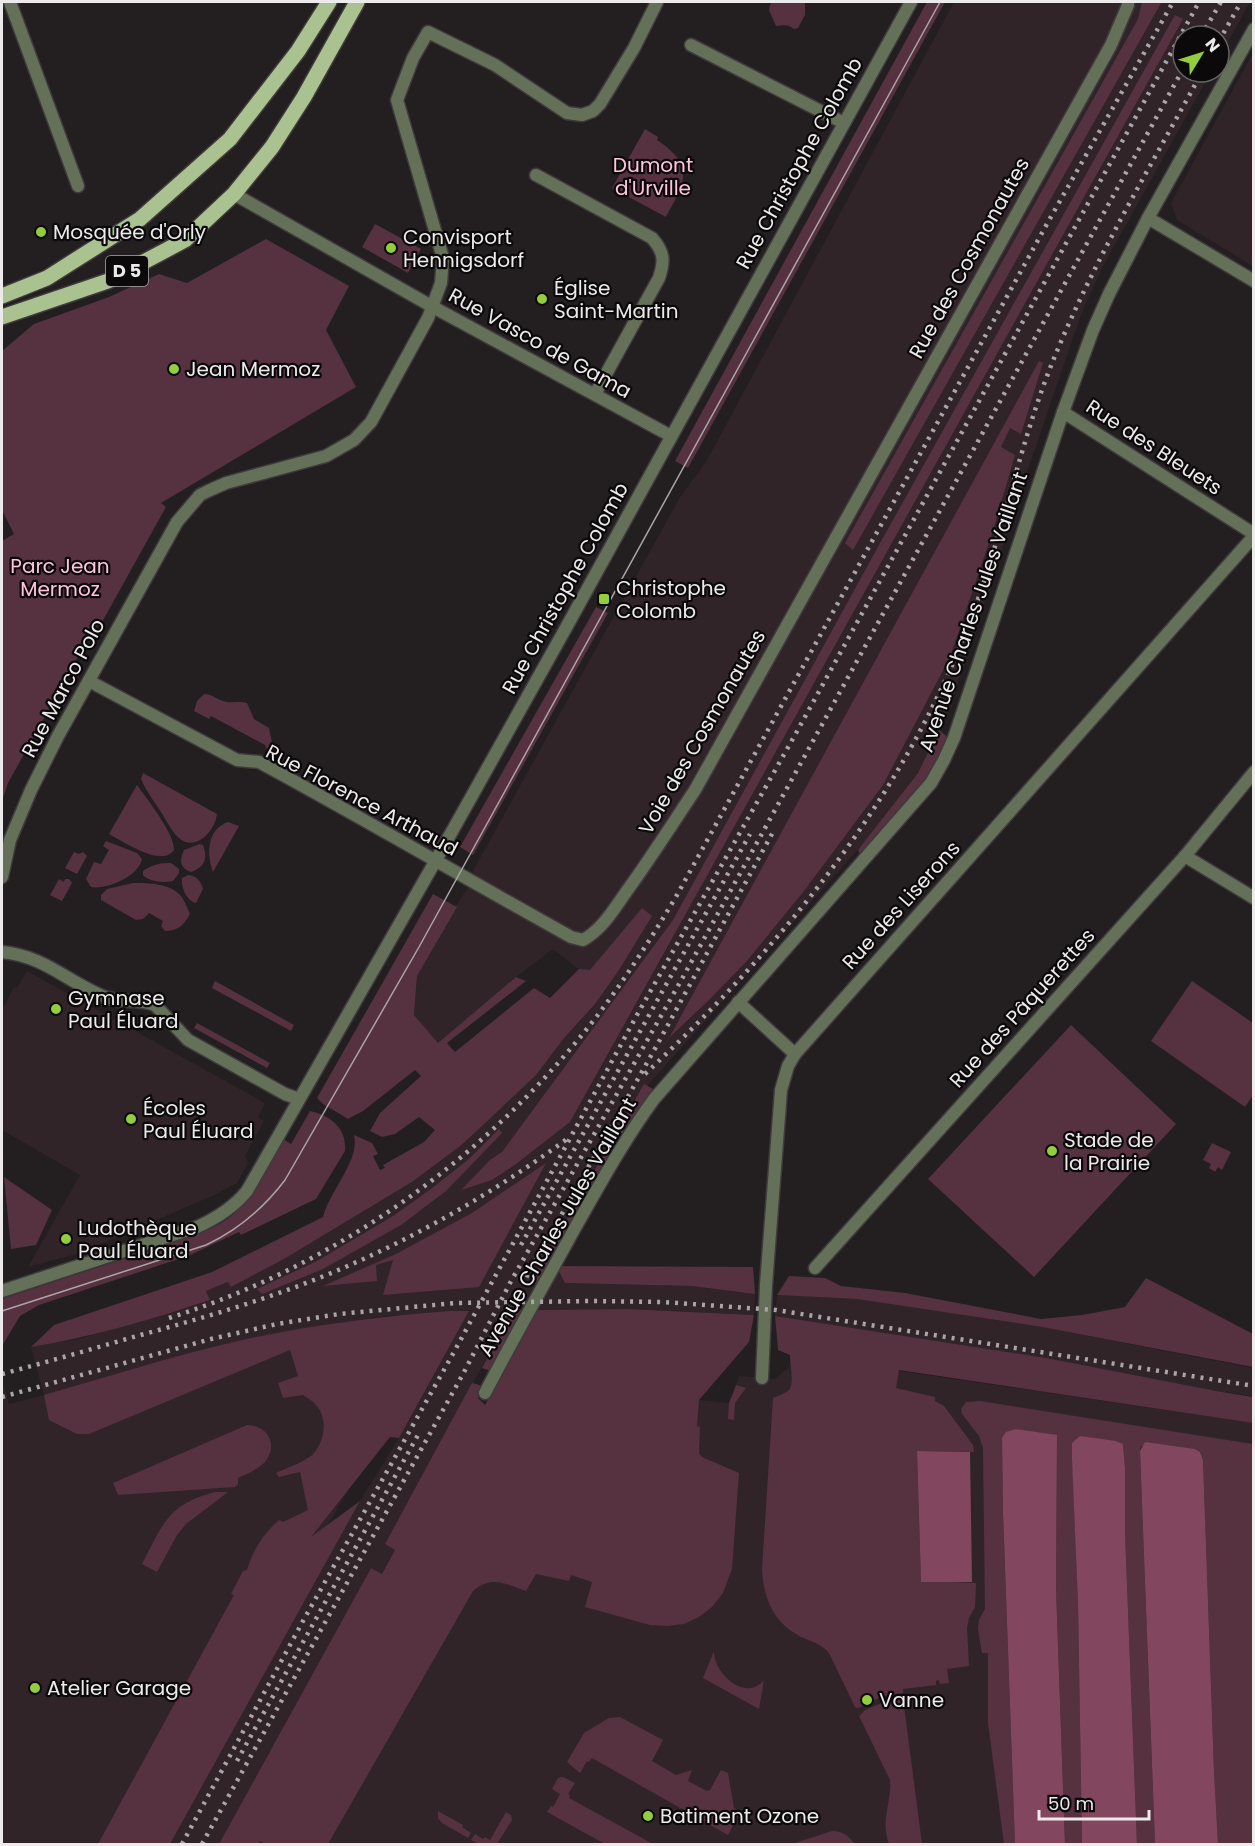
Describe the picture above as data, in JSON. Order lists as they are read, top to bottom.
{
  "streets": {
    "main road": ["D 5"],
    "street": [
      "Rue Christophe Colomb",
      "Rue des Cosmonautes",
      "Rue Vasco de Gama",
      "Rue des Bleuets",
      "Avenue Charles Jules Vaillant",
      "Rue Marco Polo",
      "Voie des Cosmonautes",
      "Rue Florence Arthaud",
      "Rue des Liserons",
      "Rue des Pâquerettes"
    ]
  },
  "crossings": [
    ["Rue Christophe Colomb", "Rue Vasco de Gama"],
    ["Rue Christophe Colomb", "Rue Florence Arthaud"],
    ["Rue des Cosmonautes", "Voie des Cosmonautes"],
    ["D 5", "Rue Vasco de Gama"],
    ["Rue Vasco de Gama", "Rue Marco Polo"],
    ["Rue des Bleuets", "Avenue Charles Jules Vaillant"],
    ["Rue des Bleuets", "Rue des Liserons"],
    ["Rue Marco Polo", "Rue Florence Arthaud"],
    ["Voie des Cosmonautes", "Rue Florence Arthaud"]
  ],
  "parks": ["Dumont d'Urville", "Parc Jean Mermoz"],
  "places": {
    "other": [
      "Mosquée d'Orly",
      "Convisport Hennigsdorf",
      "Église Saint-Martin",
      "Jean Mermoz",
      "Gymnase Paul Éluard",
      "Écoles Paul Éluard",
      "Stade de la Prairie",
      "Ludothèque Paul Éluard",
      "Atelier Garage",
      "Vanne",
      "Batiment Ozone"
    ],
    "transit": ["Christophe Colomb"]
  },
  "scale_bar": "50 m",
  "north": "top right"
}
